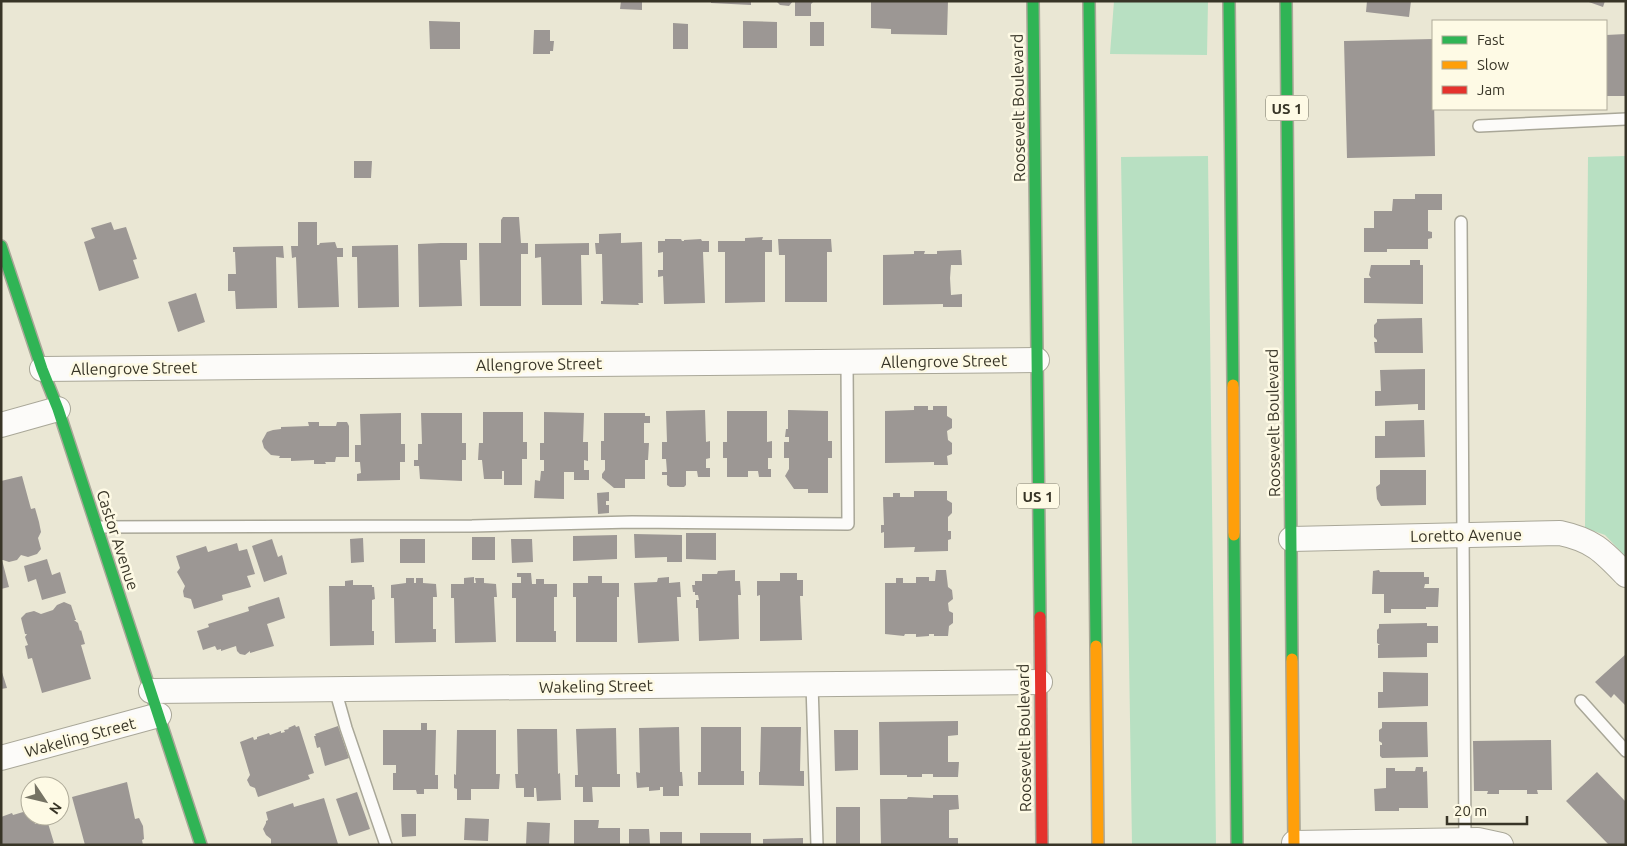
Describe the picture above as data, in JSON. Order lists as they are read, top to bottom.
{
  "streets": {
    "main road": ["Roosevelt Boulevard", "US 1", "Castor Avenue"],
    "street": ["Allengrove Street", "Loretto Avenue", "Wakeling Street"]
  },
  "crossings": [
    ["Roosevelt Boulevard", "Allengrove Street"],
    ["Roosevelt Boulevard", "Loretto Avenue"],
    ["Roosevelt Boulevard", "Wakeling Street"],
    ["Allengrove Street", "Castor Avenue"],
    ["Castor Avenue", "Wakeling Street"]
  ],
  "legend": ["Fast", "Slow", "Jam"],
  "scale_bar": "20 m",
  "north": "bottom right"
}
